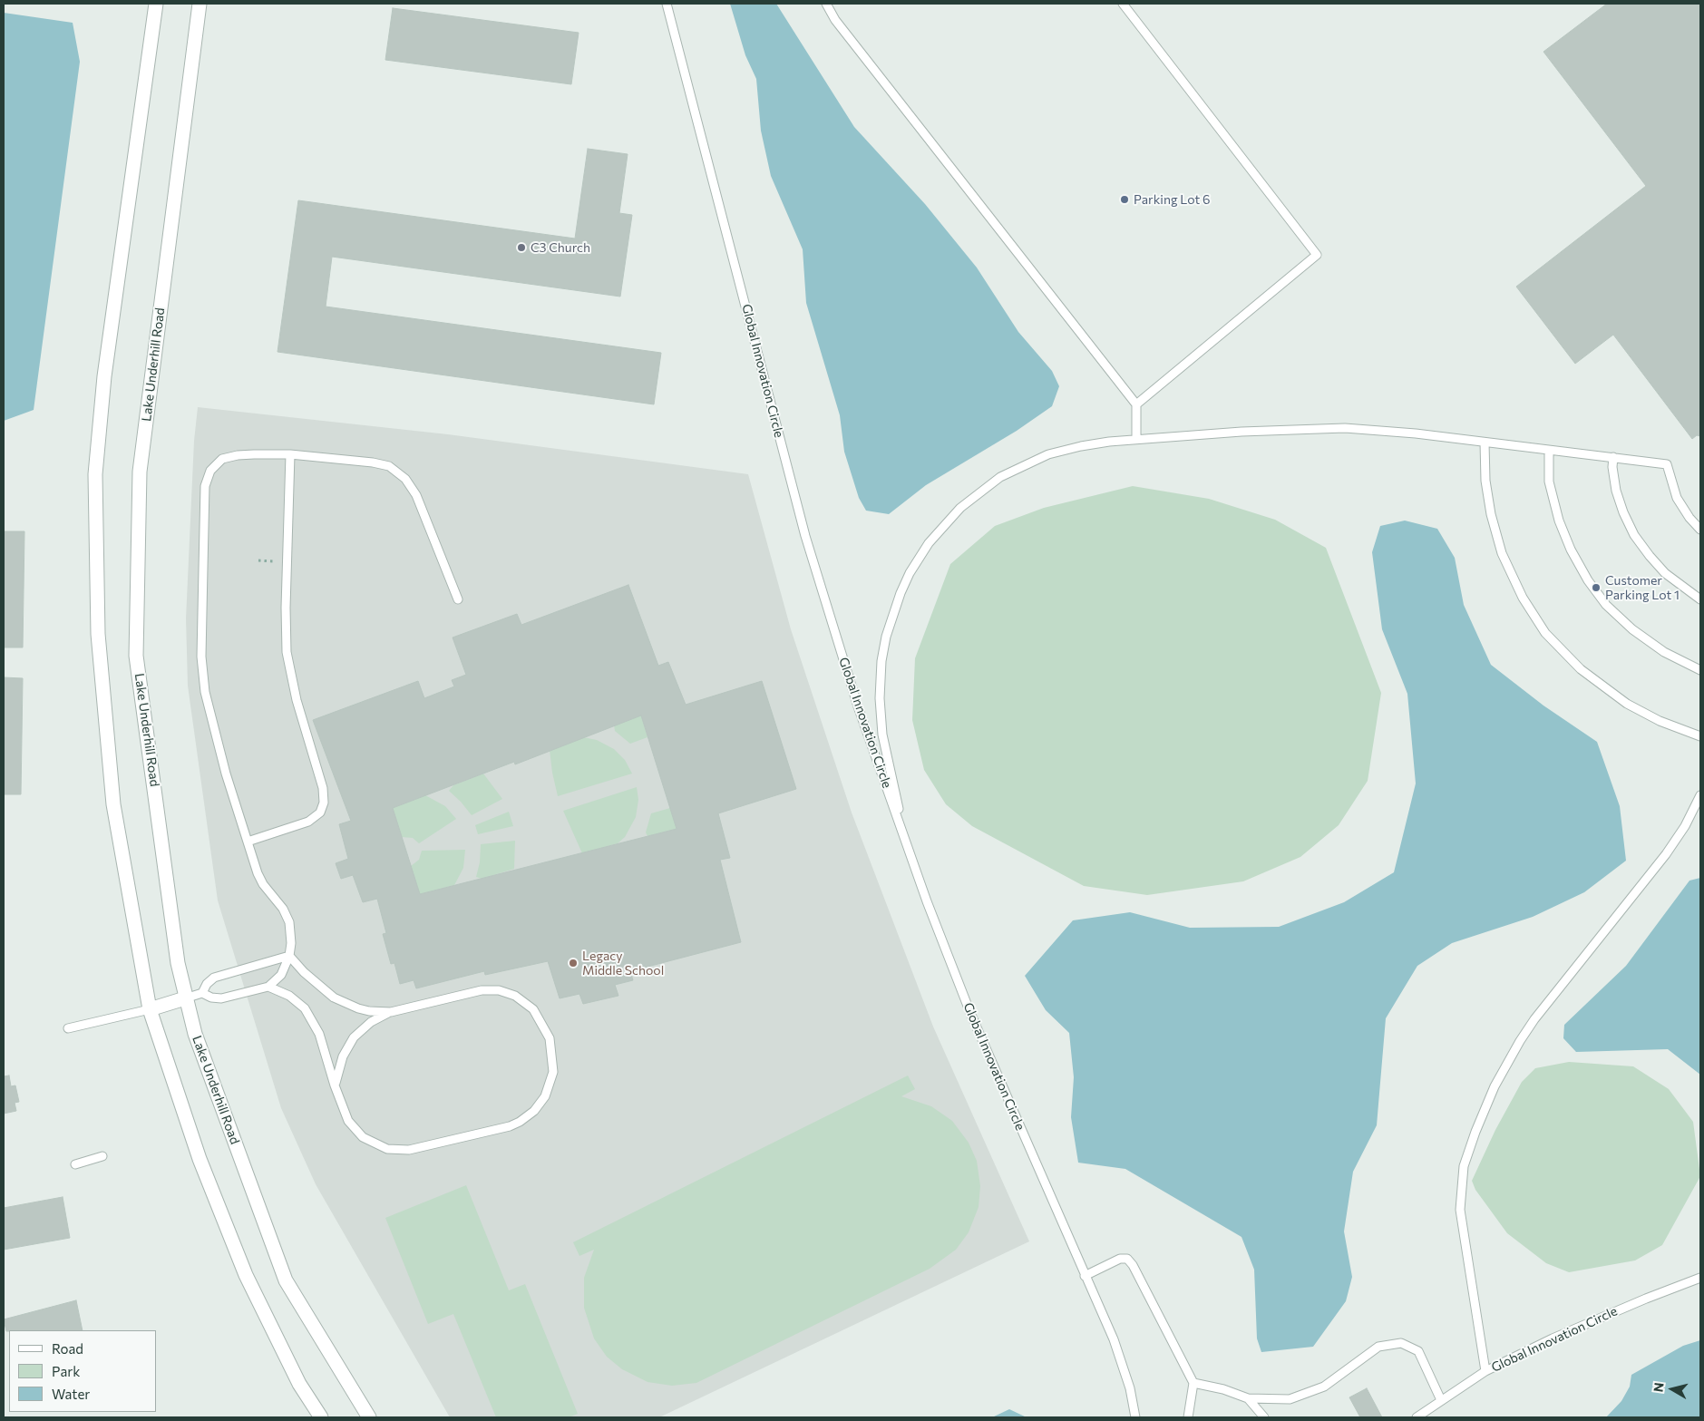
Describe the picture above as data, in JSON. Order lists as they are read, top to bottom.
{
  "streets": {
    "street": ["Lake Underhill Road"],
    "lane": ["Global Innovation Circle"]
  },
  "places": [
    "Parking Lot 6",
    "C3 Church",
    "Customer Parking Lot 1",
    "Legacy Middle School"
  ],
  "legend": ["Road", "Park", "Water"],
  "north": "left"
}
